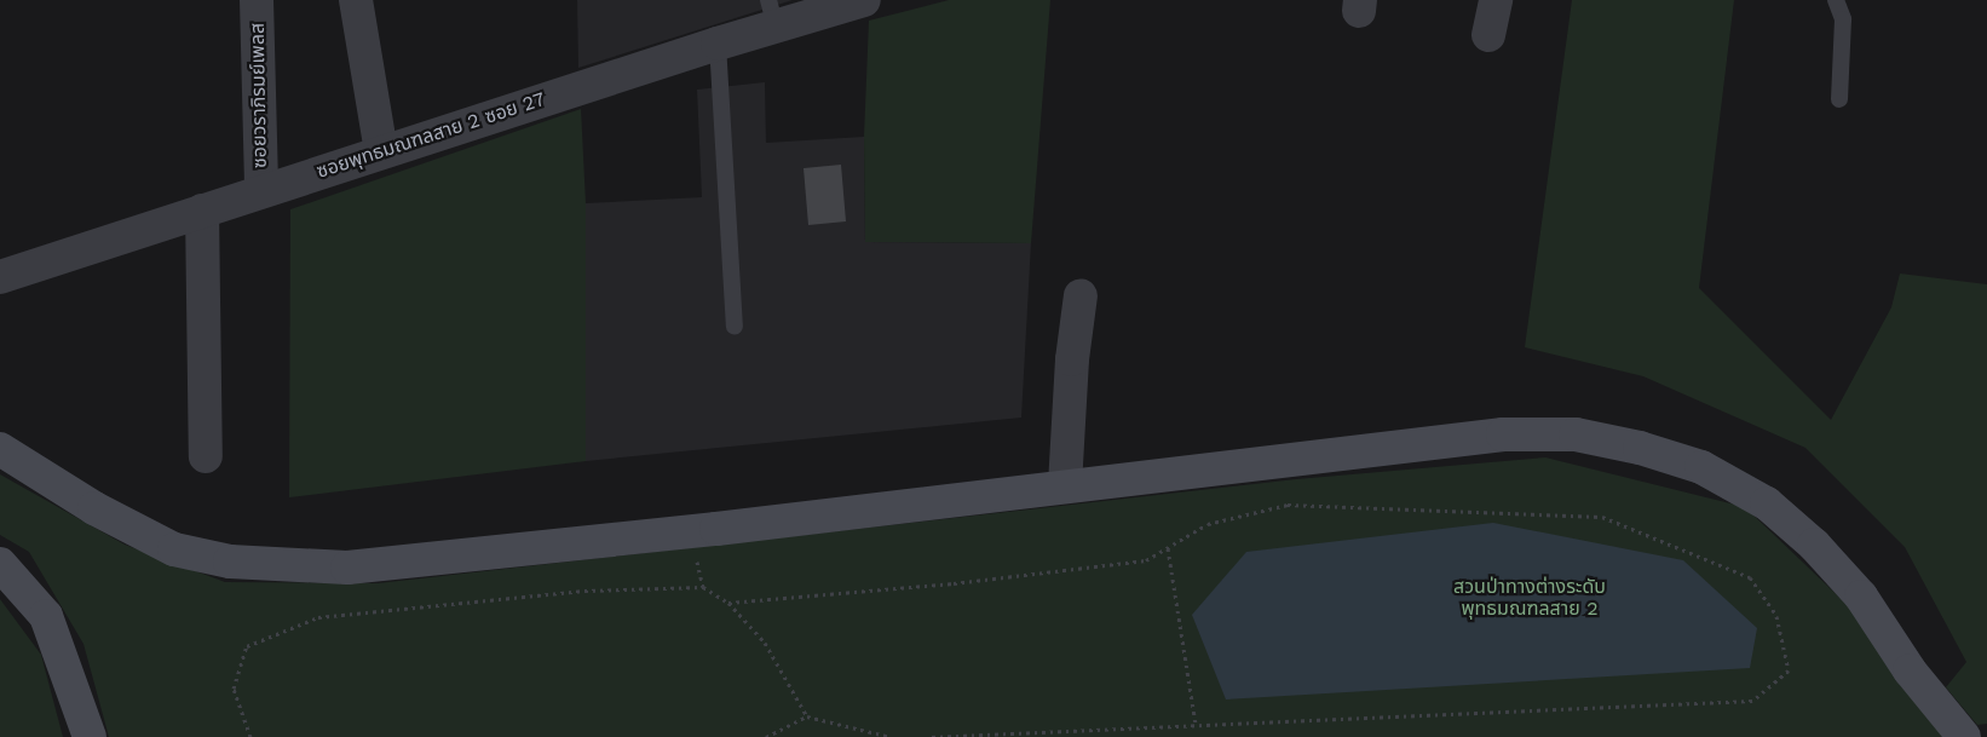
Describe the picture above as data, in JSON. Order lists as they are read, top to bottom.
{
  "streets": {
    "street": ["ซอยวราภิรมย์เพลส", "ซอยพุทธมณฑลสาย 2 ซอย 27"]
  },
  "crossings": [
    ["ซอยวราภิรมย์เพลส", "ซอยพุทธมณฑลสาย 2 ซอย 27"]
  ],
  "parks": ["สวนป่าทางต่างระดับ พุทธมณฑลสาย 2"]
}
